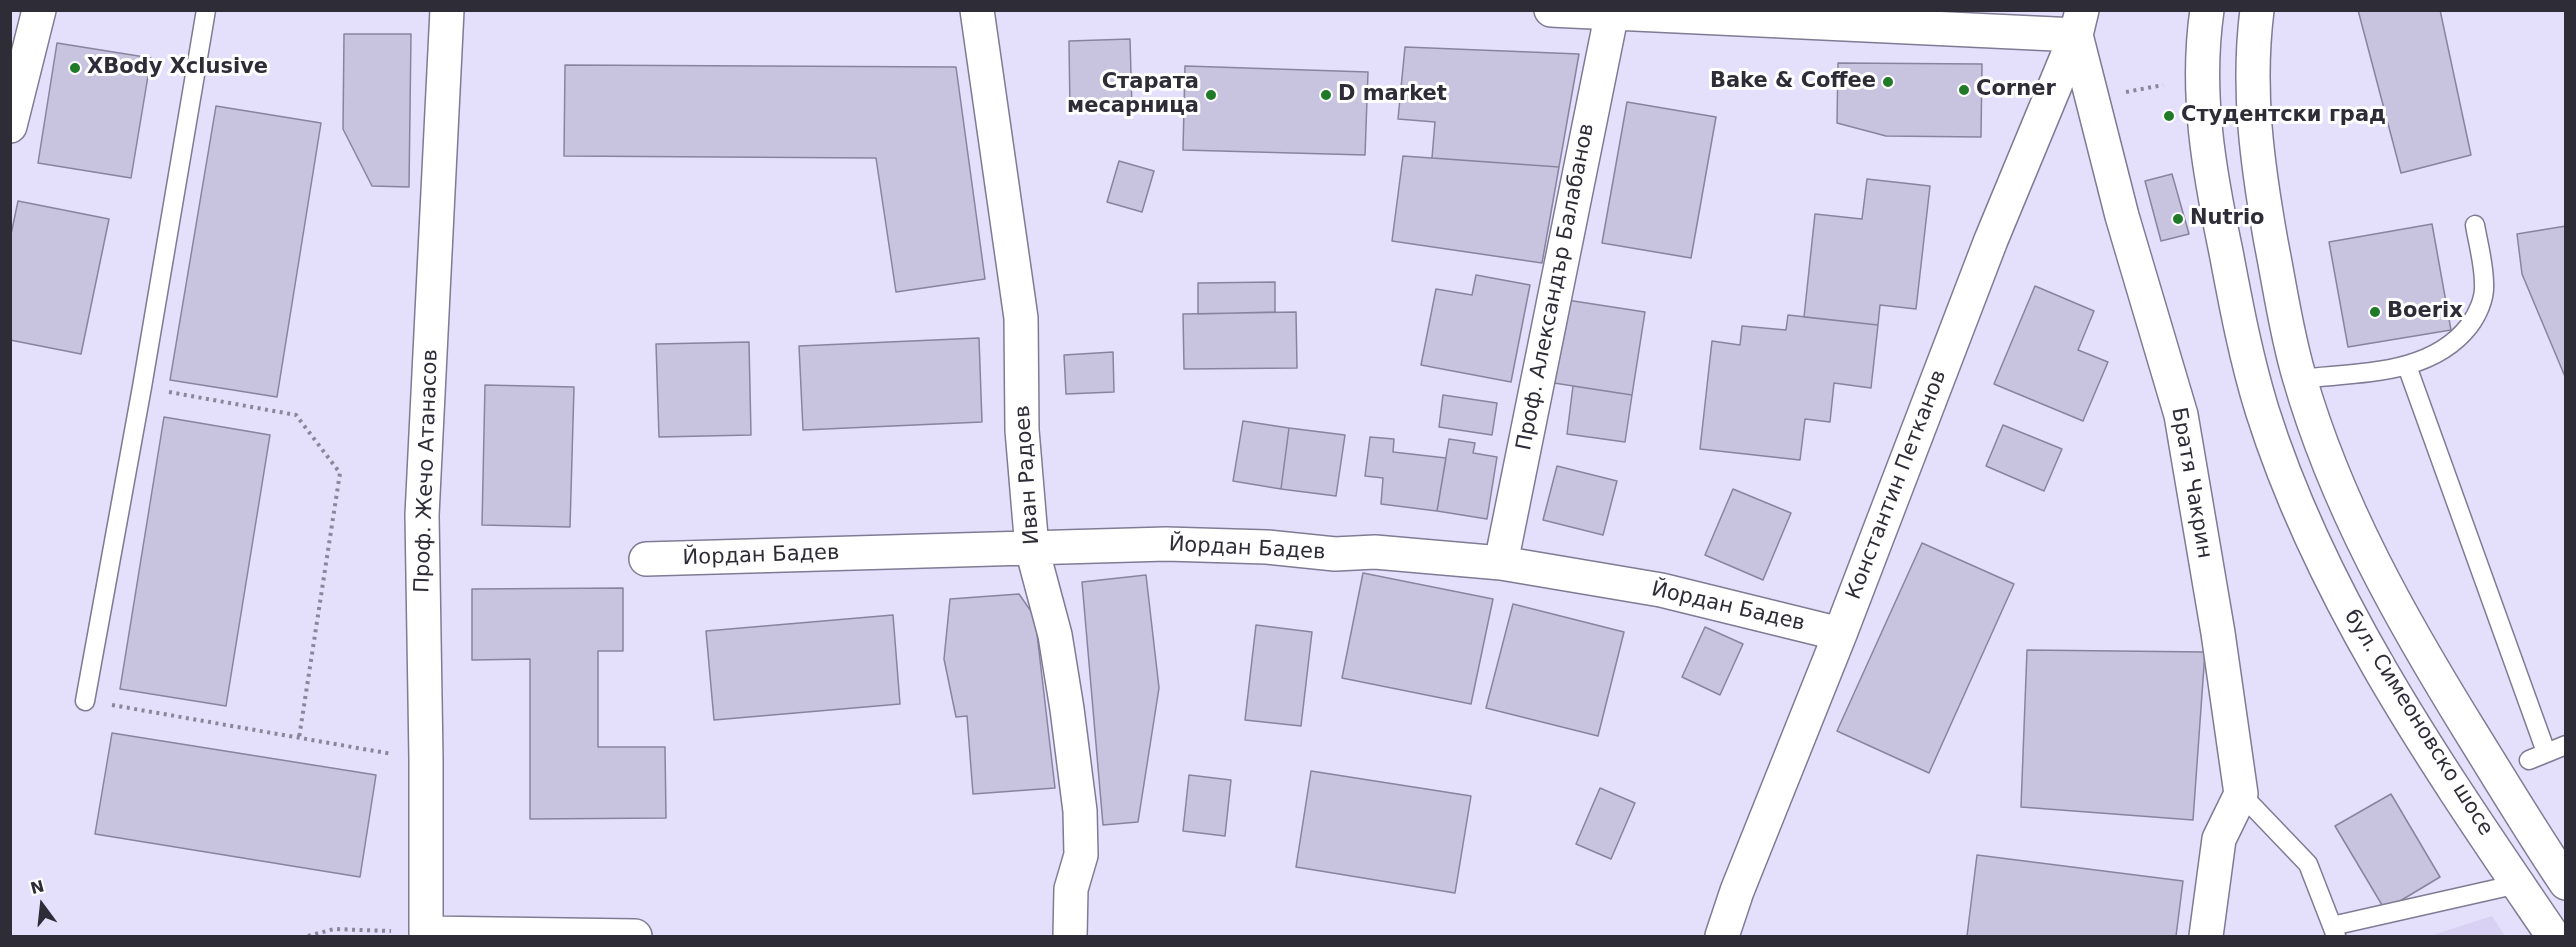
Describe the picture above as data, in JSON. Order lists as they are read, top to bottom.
{
  "streets": {
    "street": [
      "Проф. Александър Балабанов",
      "Проф. Жечо Атанасов",
      "Иван Радоев",
      "Братя Чакрин",
      "Константин Петканов",
      "Йордан Бадев",
      "бул. Симеоновско шосе"
    ]
  },
  "crossings": [
    ["Проф. Александър Балабанов", "Йордан Бадев"],
    ["Иван Радоев", "Йордан Бадев"],
    ["Братя Чакрин", "Константин Петканов"],
    ["Константин Петканов", "Йордан Бадев"]
  ],
  "places": [
    "XBody Xclusive",
    "Bake & Coffee",
    "Corner",
    "Старата месарница",
    "D market",
    "Студентски град",
    "Nutrio",
    "Boerix"
  ],
  "north": "top"
}
